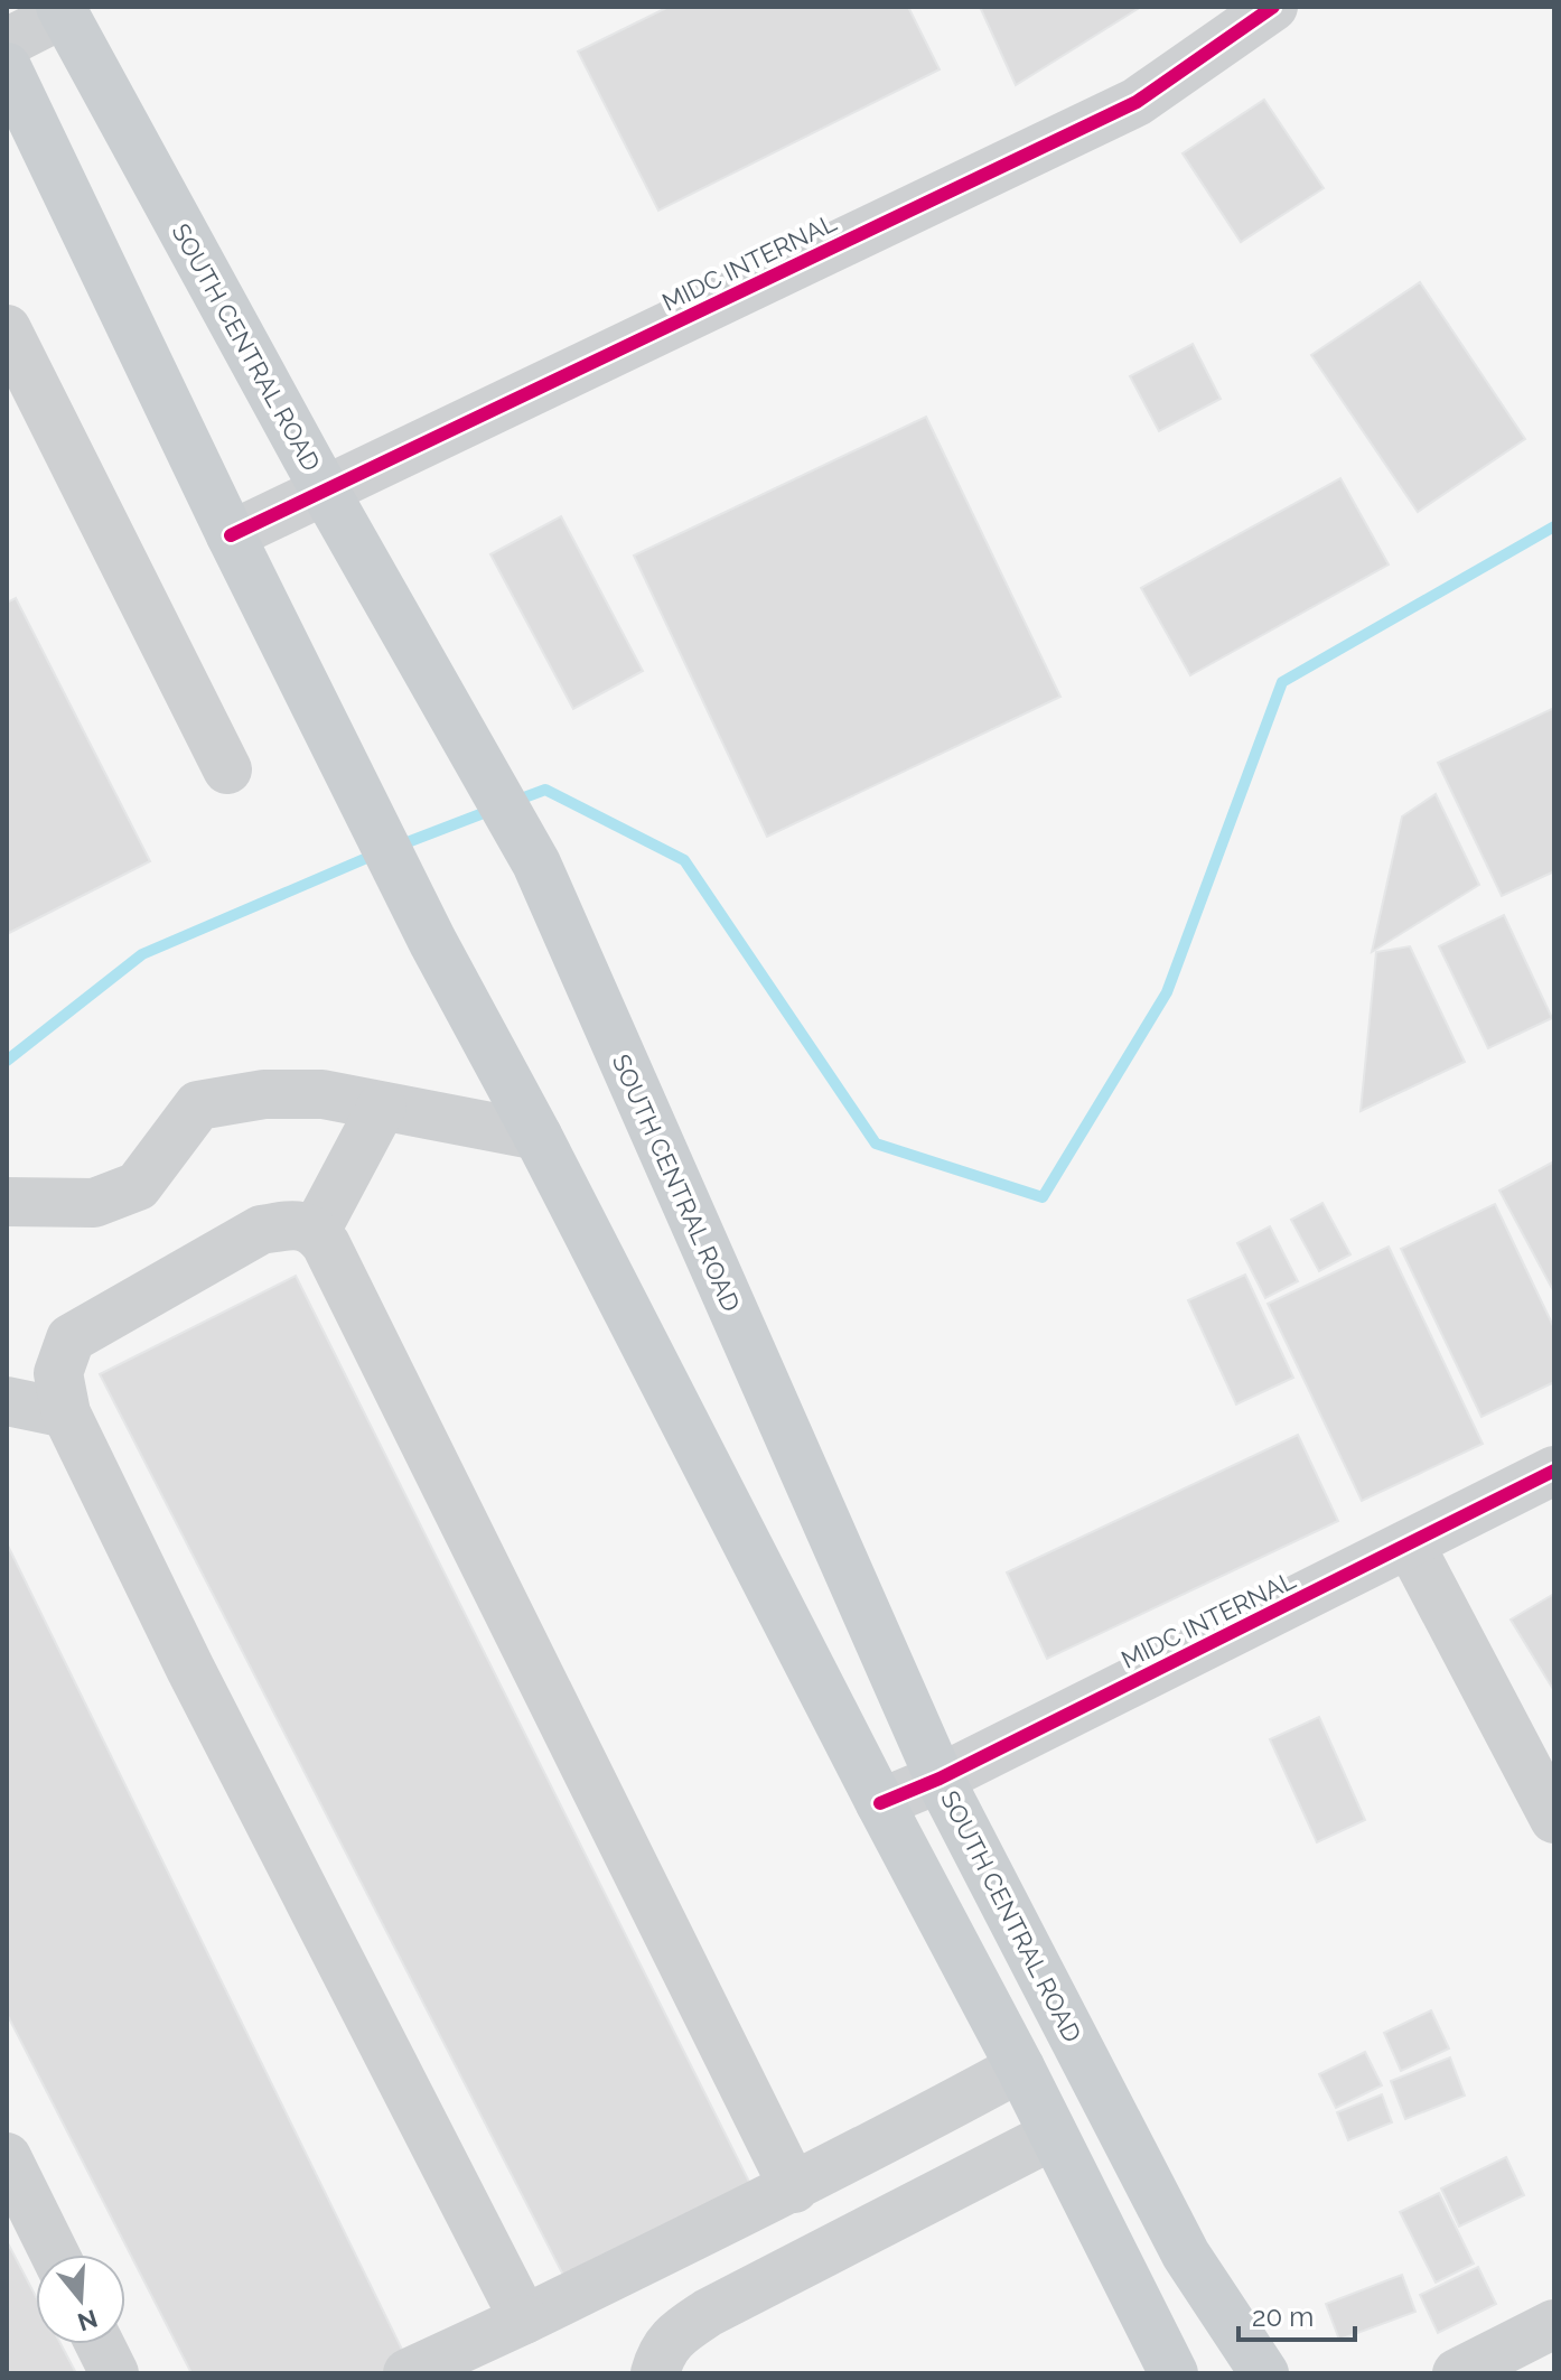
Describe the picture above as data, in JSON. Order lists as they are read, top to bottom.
{
  "streets": {
    "main road": ["SOUTH CENTRAL ROAD"],
    "street": ["MIDC INTERNAL"]
  },
  "crossings": [
    ["MIDC INTERNAL", "SOUTH CENTRAL ROAD"]
  ],
  "scale_bar": "20 m",
  "north": "bottom"
}
